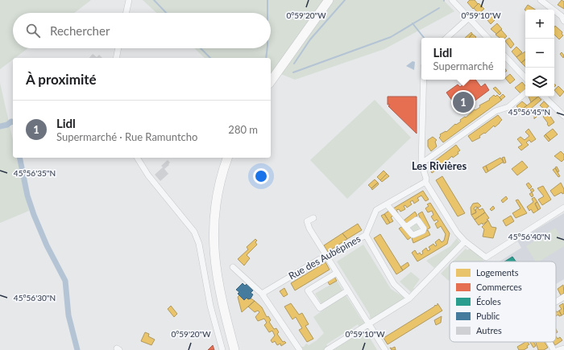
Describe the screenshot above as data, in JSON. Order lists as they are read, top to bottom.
{
  "streets": {
    "street": ["Rue des Aubépines"]
  },
  "districts": ["Les Rivières"],
  "legend": [
    "Logements",
    "Commerces",
    "Écoles",
    "Public",
    "Autres"
  ],
  "page": {
    "map_buttons": ["+", "−"],
    "search": "Rechercher",
    "popup": ["Lidl", "Supermarché"],
    "heading": "À proximité",
    "pins": "1",
    "list": [
      {
        "mark": "1",
        "name": "Lidl",
        "note": "Supermarché · Rue Ramuntcho",
        "value": "280 m"
      }
    ]
  },
  "coordinates": [
    "0°59'20\"W",
    "0°59'10\"W",
    "45°56'45\"N",
    "45°56'35\"N",
    "45°56'40\"N",
    "45°56'30\"N"
  ]
}
